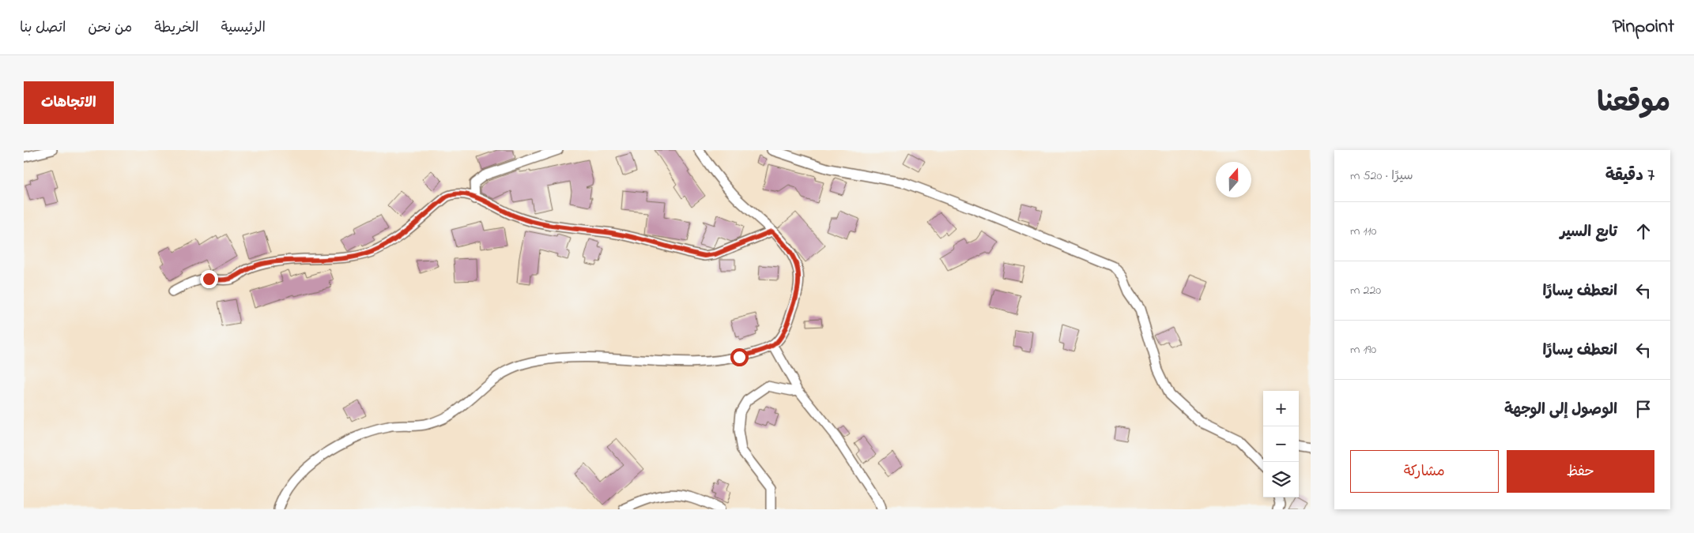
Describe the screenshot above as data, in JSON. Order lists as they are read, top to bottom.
{
  "north": "top",
  "page": {
    "header": "Pinpoint",
    "nav": [
      "الرئيسية",
      "الخريطة",
      "من نحن",
      "اتصل بنا"
    ],
    "title": "موقعنا",
    "buttons": [
      "الاتجاهات",
      ["حفظ", "مشاركة"]
    ],
    "heading": ["7 دقيقة", "سيرًا · 520 m"],
    "list": [
      ["تابع السير", "110 m"],
      ["انعطف يسارًا", "220 m"],
      ["انعطف يسارًا", "190 m"],
      "الوصول إلى الوجهة"
    ],
    "map_buttons": ["+", "−"]
  }
}
